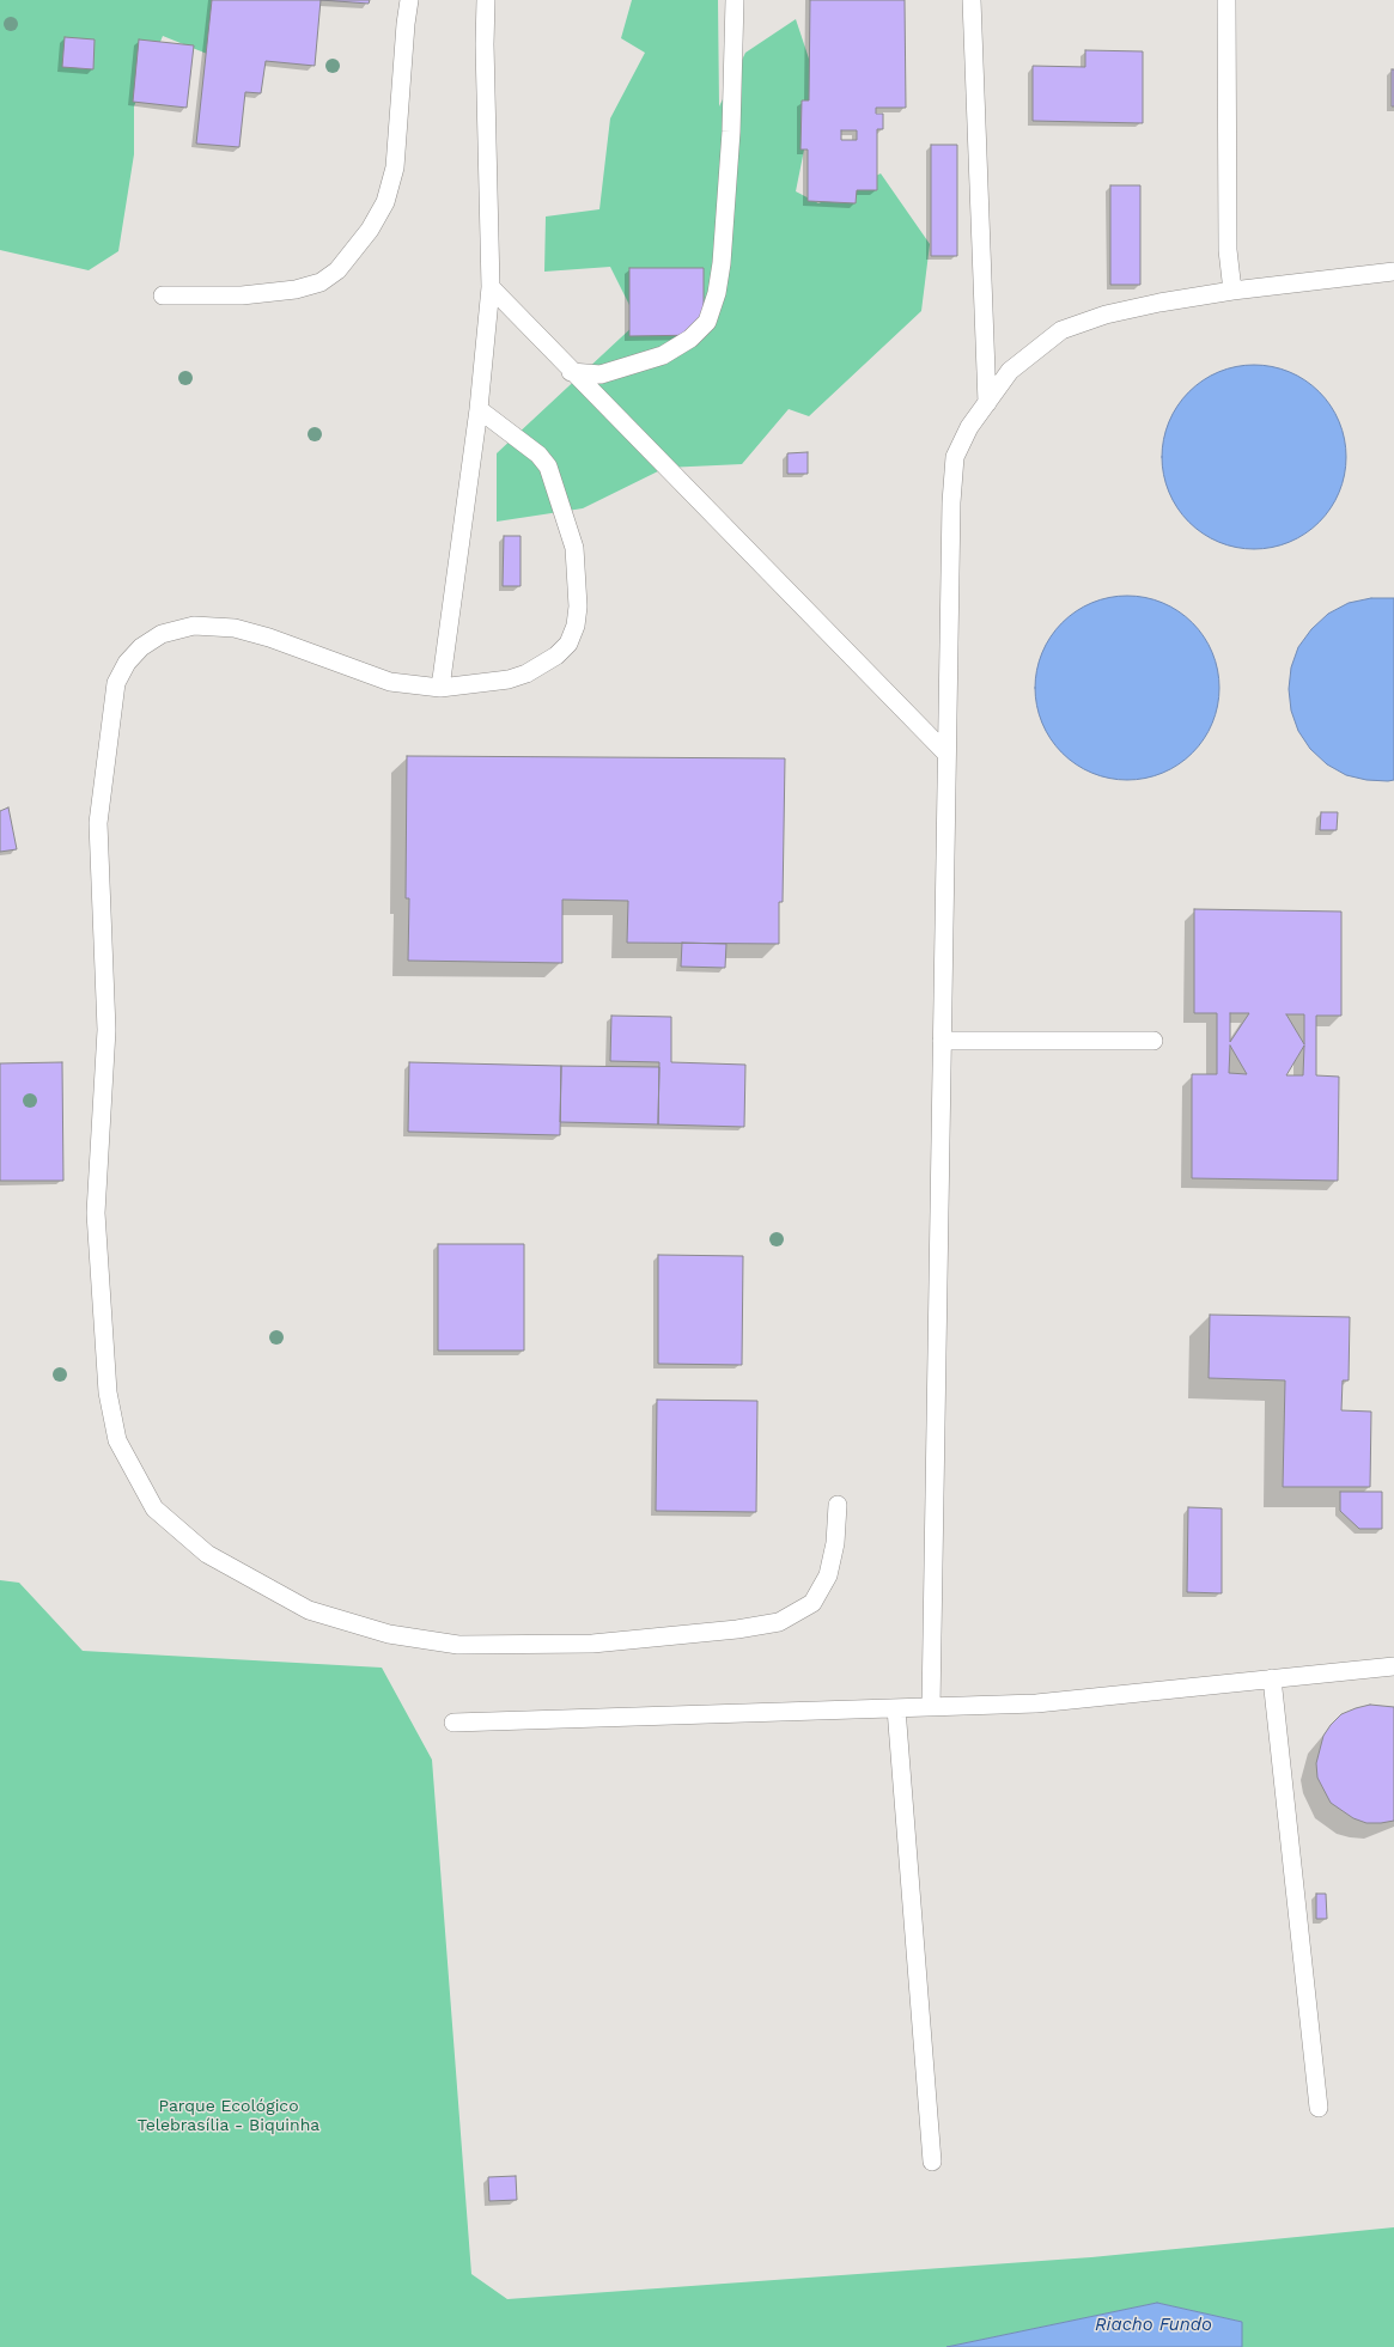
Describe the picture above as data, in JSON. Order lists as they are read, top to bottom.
{
  "water": ["Riacho Fundo"],
  "parks": ["Parque Ecológico Telebrasília - Biquinha"]
}
